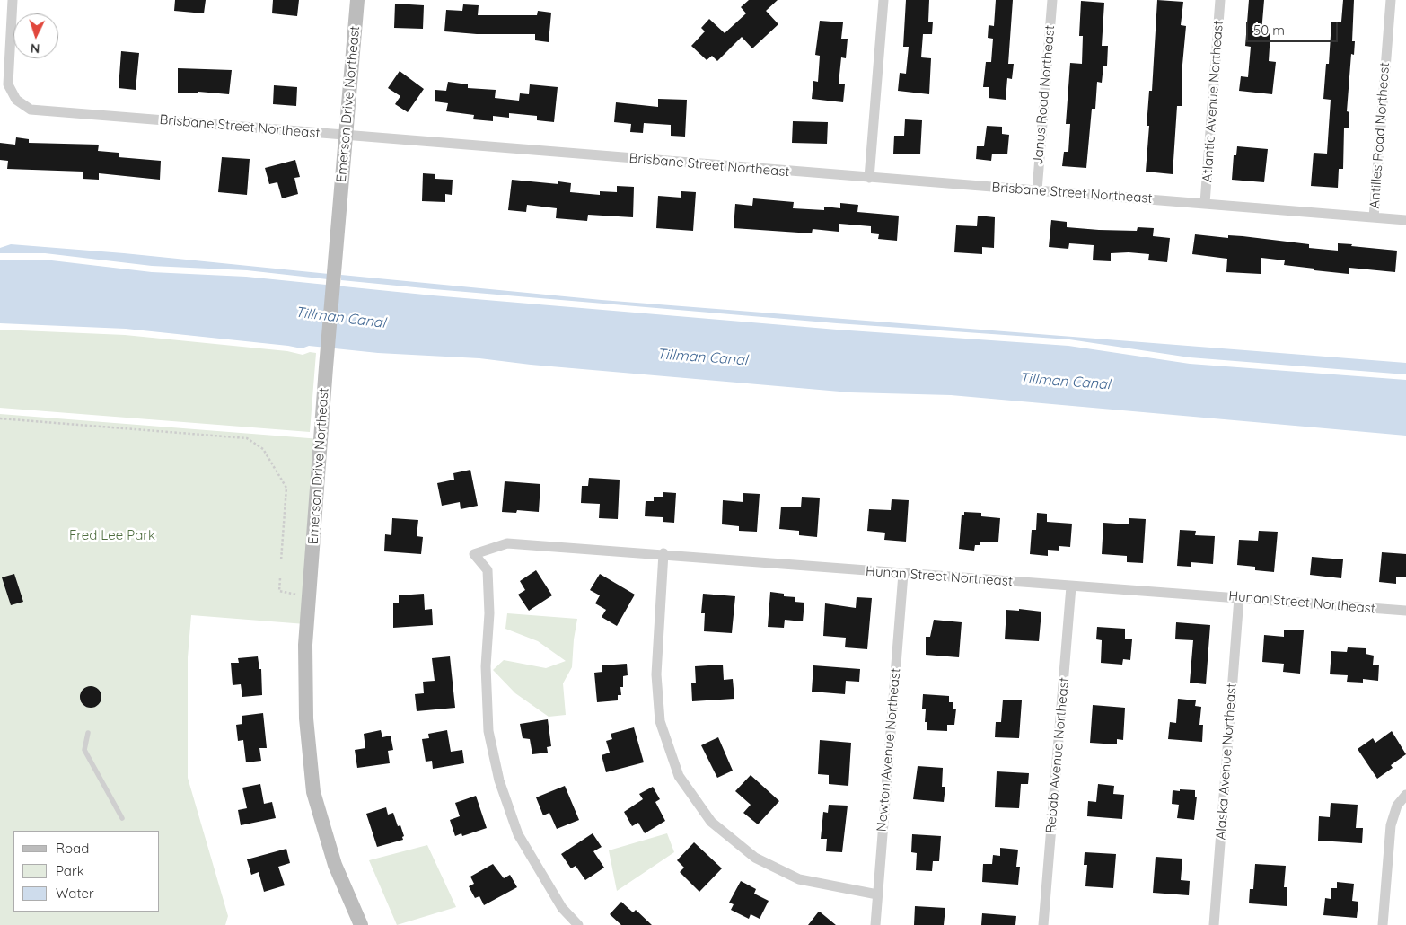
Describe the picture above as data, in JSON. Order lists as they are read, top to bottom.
{
  "streets": {
    "street": [
      "Janus Road Northeast",
      "Atlantic Avenue Northeast",
      "Emerson Drive Northeast",
      "Brisbane Street Northeast",
      "Antilles Road Northeast",
      "Hunan Street Northeast",
      "Newton Avenue Northeast",
      "Rebab Avenue Northeast",
      "Alaska Avenue Northeast"
    ]
  },
  "crossings": [
    ["Janus Road Northeast", "Brisbane Street Northeast"],
    ["Atlantic Avenue Northeast", "Brisbane Street Northeast"],
    ["Emerson Drive Northeast", "Brisbane Street Northeast"],
    ["Brisbane Street Northeast", "Antilles Road Northeast"],
    ["Hunan Street Northeast", "Newton Avenue Northeast"],
    ["Hunan Street Northeast", "Rebab Avenue Northeast"],
    ["Hunan Street Northeast", "Alaska Avenue Northeast"]
  ],
  "water": ["Tillman Canal"],
  "parks": ["Fred Lee Park"],
  "legend": ["Road", "Park", "Water"],
  "scale_bar": "50 m",
  "north": "bottom"
}
